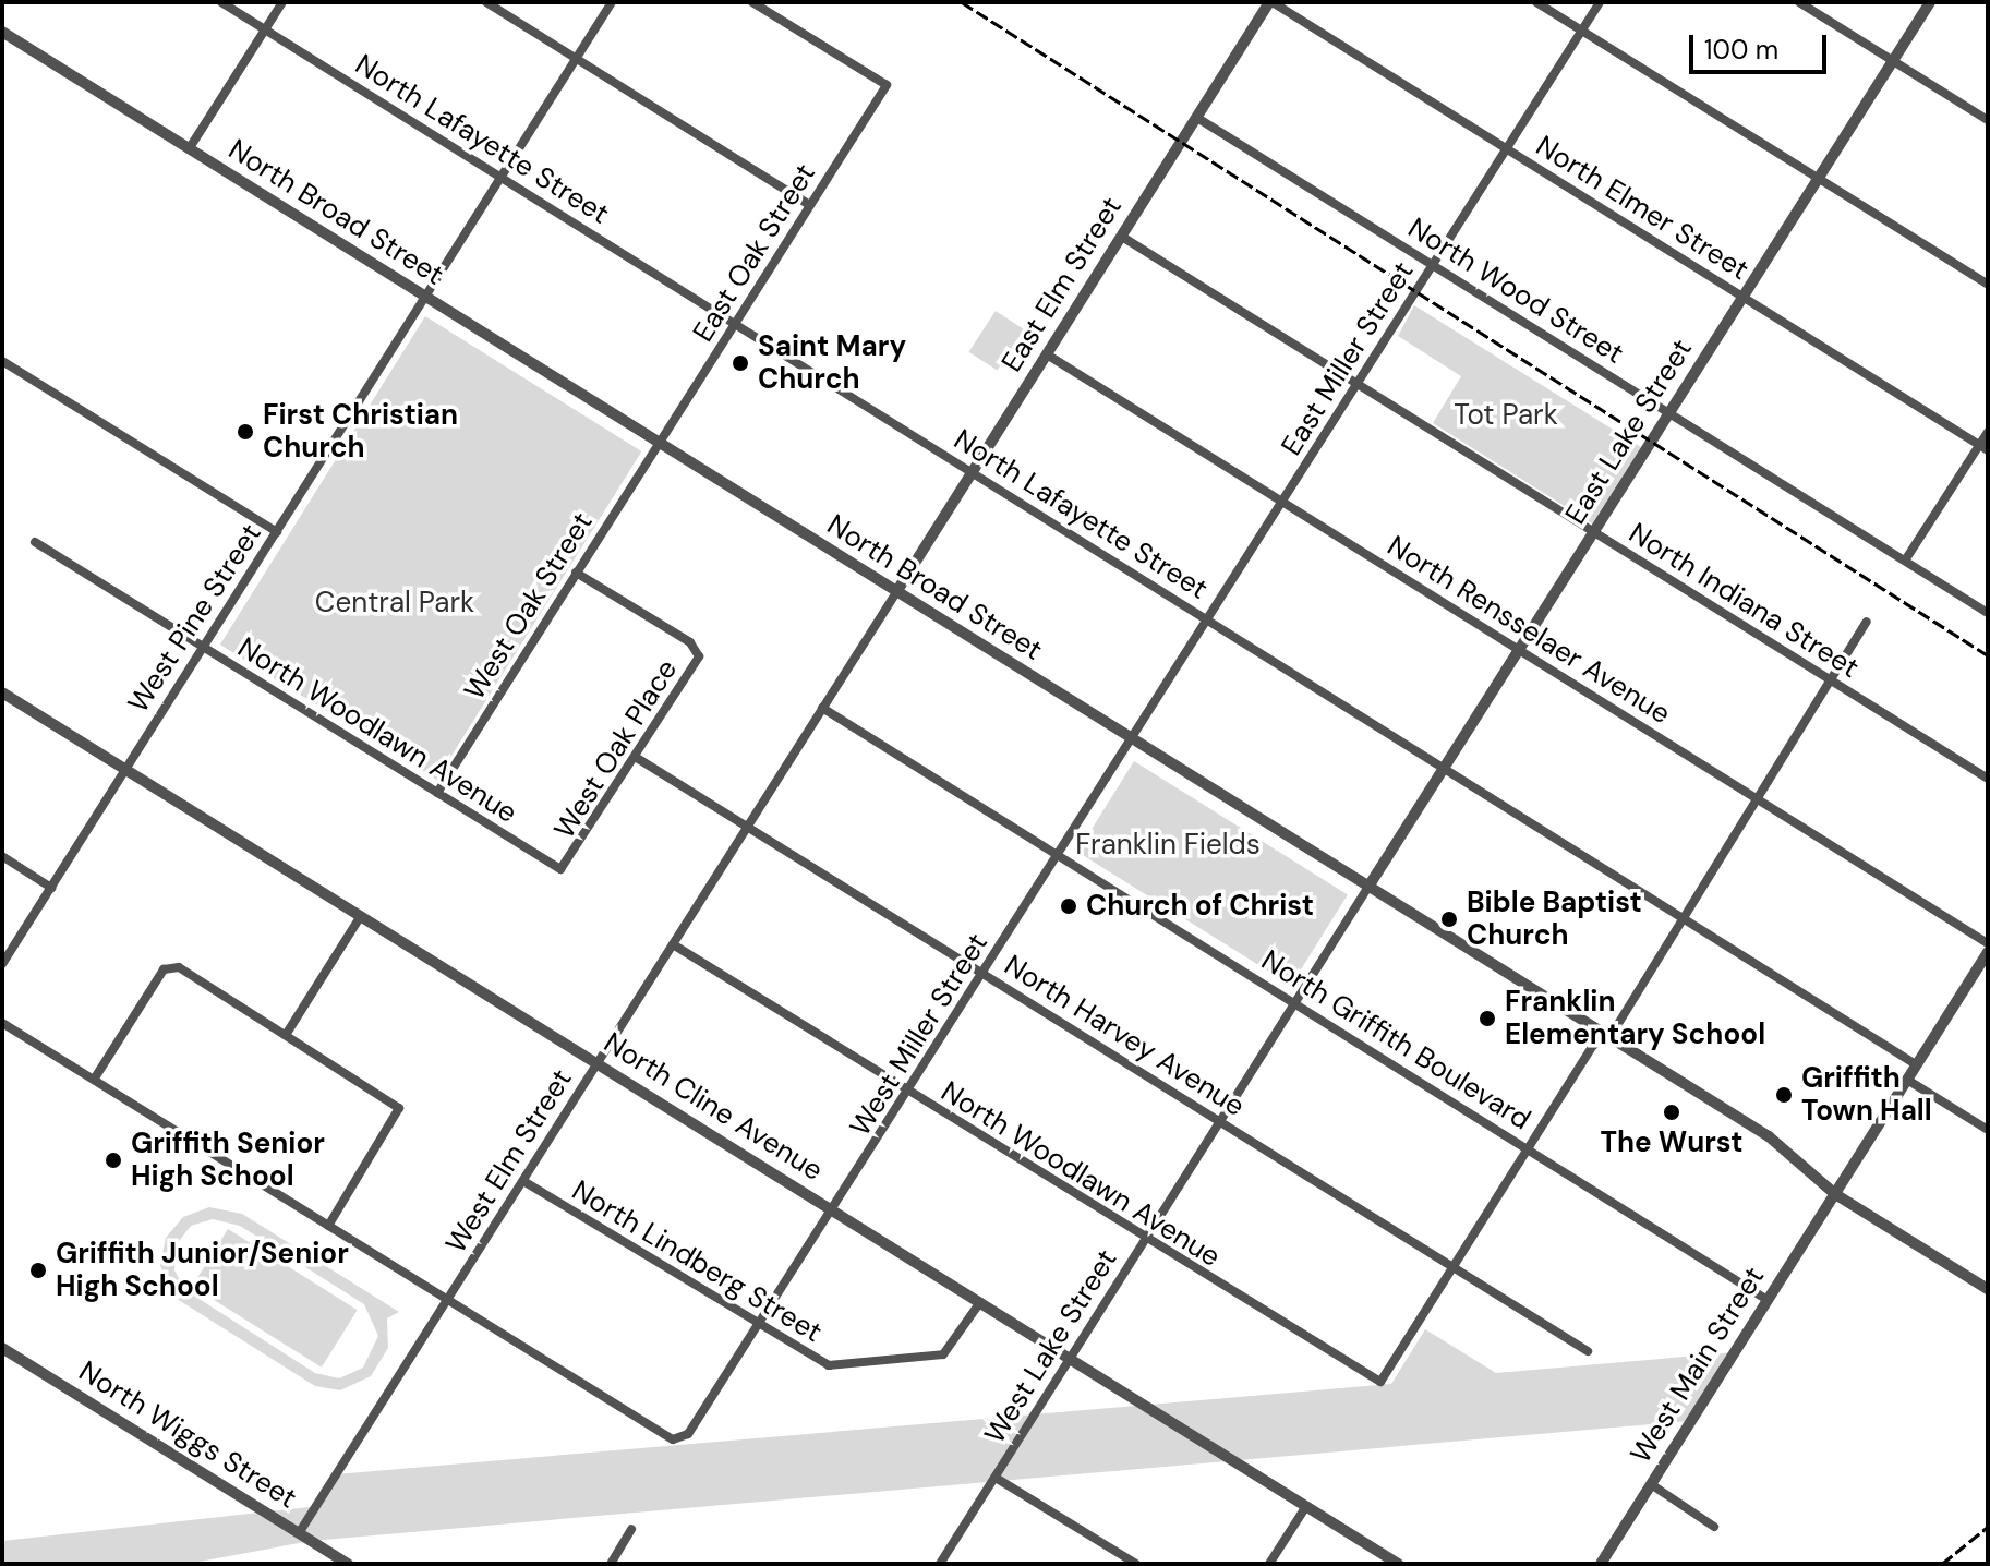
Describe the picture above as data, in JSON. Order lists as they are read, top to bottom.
{
  "streets": {
    "street": [
      "North Lafayette Street",
      "North Elmer Street",
      "North Broad Street",
      "East Oak Street",
      "East Elm Street",
      "North Wood Street",
      "East Miller Street",
      "East Lake Street",
      "North Indiana Street",
      "West Oak Street",
      "West Pine Street",
      "North Rensselaer Avenue",
      "North Woodlawn Avenue",
      "West Oak Place",
      "West Miller Street",
      "North Harvey Avenue",
      "North Griffith Boulevard",
      "North Cline Avenue",
      "West Elm Street",
      "North Lindberg Street",
      "West Lake Street",
      "West Main Street",
      "North Wiggs Street"
    ]
  },
  "crossings": [
    ["North Lafayette Street", "East Oak Street"],
    ["North Lafayette Street", "East Elm Street"],
    ["North Lafayette Street", "East Miller Street"],
    ["North Lafayette Street", "East Lake Street"],
    ["North Lafayette Street", "West Pine Street"],
    ["North Lafayette Street", "West Main Street"],
    ["North Elmer Street", "East Elm Street"],
    ["North Elmer Street", "East Miller Street"],
    ["North Elmer Street", "East Lake Street"],
    ["North Broad Street", "East Oak Street"],
    ["North Broad Street", "East Elm Street"],
    ["North Broad Street", "East Miller Street"],
    ["North Broad Street", "East Lake Street"],
    ["North Broad Street", "West Oak Street"],
    ["North Broad Street", "West Pine Street"],
    ["North Broad Street", "West Miller Street"],
    ["North Broad Street", "West Elm Street"],
    ["North Broad Street", "West Lake Street"],
    ["North Broad Street", "West Main Street"],
    ["East Oak Street", "West Oak Street"],
    ["East Elm Street", "North Wood Street"],
    ["East Elm Street", "North Indiana Street"],
    ["East Elm Street", "North Rensselaer Avenue"],
    ["East Elm Street", "West Elm Street"],
    ["North Wood Street", "East Miller Street"],
    ["North Wood Street", "East Lake Street"],
    ["East Miller Street", "North Indiana Street"],
    ["East Miller Street", "North Rensselaer Avenue"],
    ["East Miller Street", "West Miller Street"],
    ["East Lake Street", "North Indiana Street"],
    ["East Lake Street", "North Rensselaer Avenue"],
    ["East Lake Street", "West Lake Street"],
    ["West Oak Street", "North Woodlawn Avenue"],
    ["West Oak Street", "West Oak Place"],
    ["West Pine Street", "North Woodlawn Avenue"],
    ["West Pine Street", "North Cline Avenue"],
    ["North Woodlawn Avenue", "West Oak Place"],
    ["North Woodlawn Avenue", "West Miller Street"],
    ["North Woodlawn Avenue", "North Harvey Avenue"],
    ["North Woodlawn Avenue", "West Elm Street"],
    ["North Woodlawn Avenue", "West Lake Street"],
    ["West Oak Place", "North Harvey Avenue"],
    ["West Miller Street", "North Harvey Avenue"],
    ["West Miller Street", "North Griffith Boulevard"],
    ["West Miller Street", "North Cline Avenue"],
    ["West Miller Street", "West Elm Street"],
    ["West Miller Street", "North Lindberg Street"],
    ["North Harvey Avenue", "West Elm Street"],
    ["North Harvey Avenue", "West Lake Street"],
    ["North Griffith Boulevard", "West Elm Street"],
    ["North Griffith Boulevard", "West Lake Street"],
    ["North Griffith Boulevard", "West Main Street"],
    ["North Cline Avenue", "West Elm Street"],
    ["North Cline Avenue", "North Lindberg Street"],
    ["North Cline Avenue", "West Lake Street"],
    ["West Elm Street", "North Lindberg Street"],
    ["West Elm Street", "North Wiggs Street"]
  ],
  "parks": ["Tot Park", "Central Park", "Franklin Fields"],
  "places": [
    "Saint Mary Church",
    "First Christian Church",
    "Church of Christ",
    "Bible Baptist Church",
    "Franklin Elementary School",
    "Griffith Town Hall",
    "The Wurst",
    "Griffith Senior High School",
    "Griffith Junior/Senior High School"
  ],
  "scale_bar": "100 m"
}
